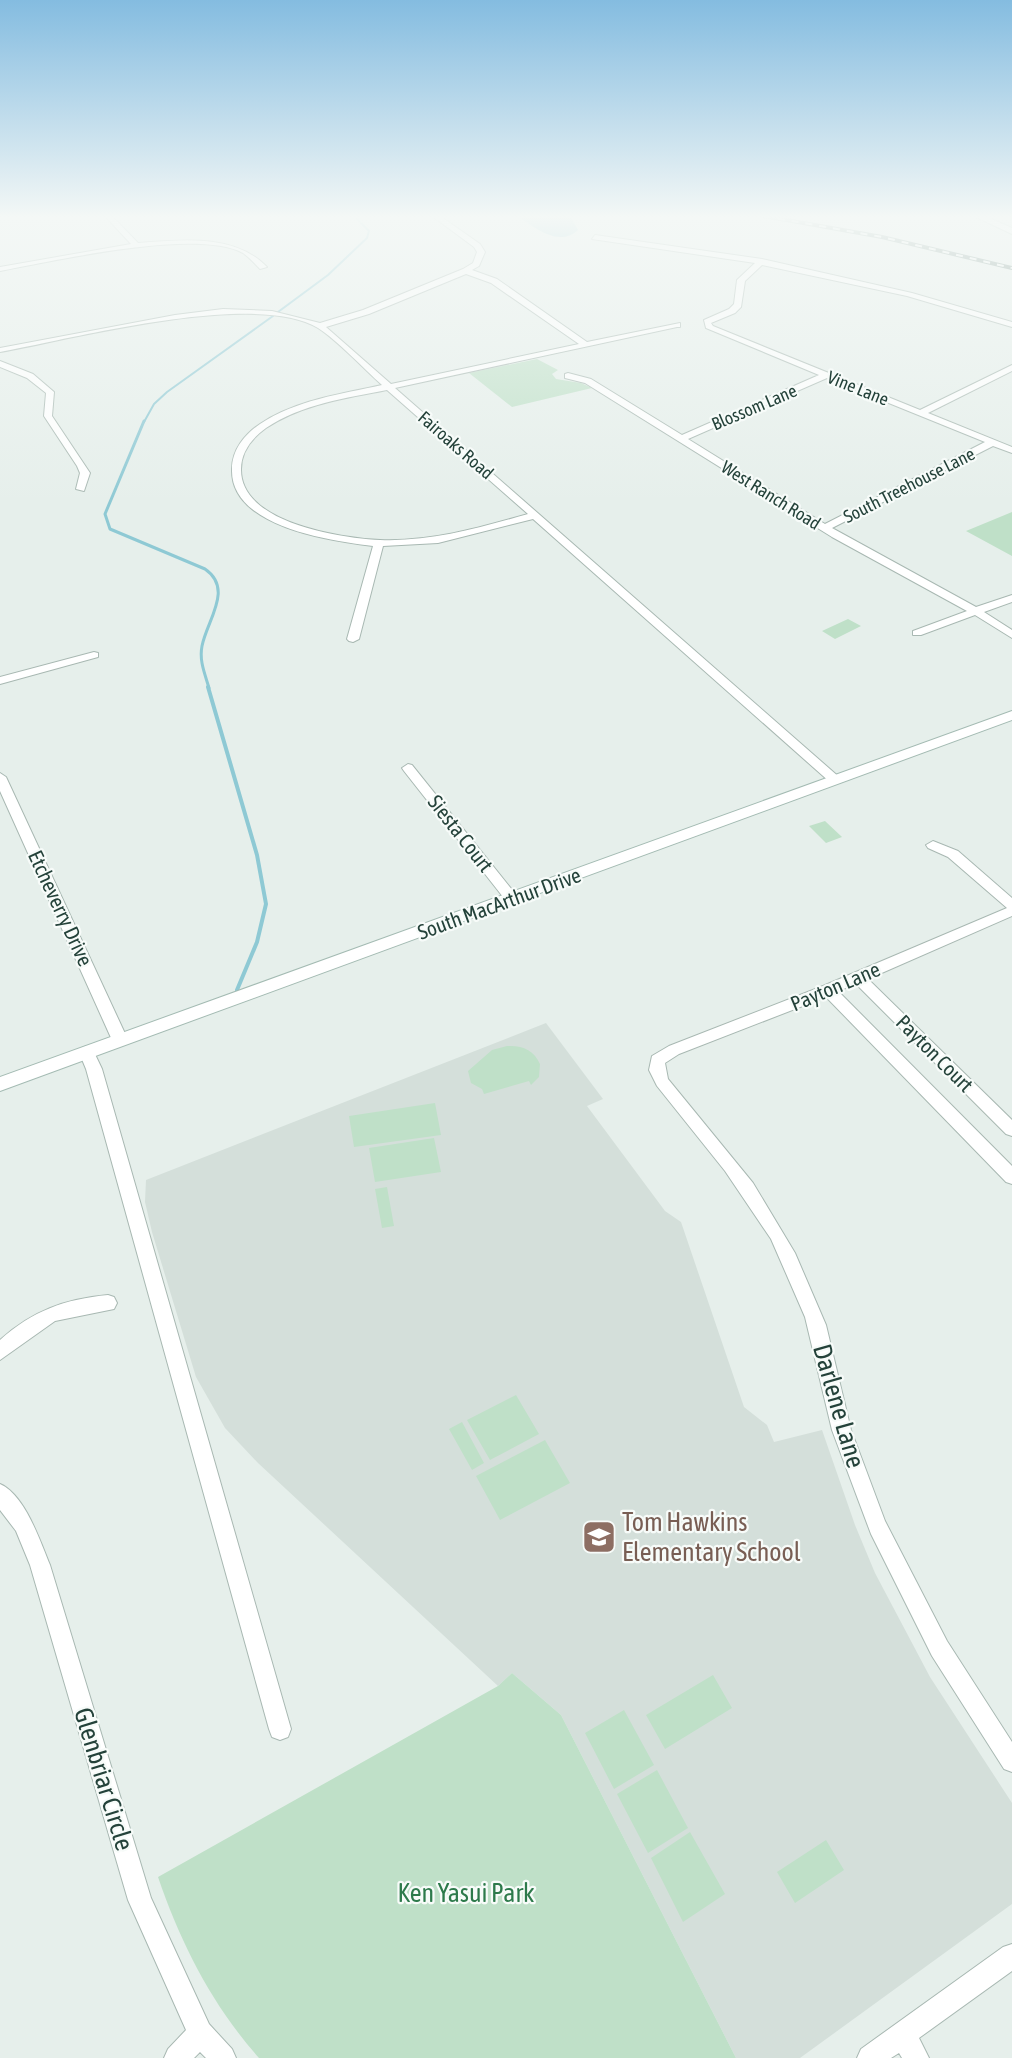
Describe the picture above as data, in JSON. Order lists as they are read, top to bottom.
{
  "streets": {
    "street": [
      "Vine Lane",
      "Blossom Lane",
      "Fairoaks Road",
      "South Treehouse Lane",
      "West Ranch Road",
      "Siesta Court",
      "South MacArthur Drive",
      "Etcheverry Drive",
      "Payton Lane",
      "Payton Court",
      "Darlene Lane",
      "Glenbriar Circle"
    ]
  },
  "crossings": [
    ["Vine Lane", "Blossom Lane"],
    ["Vine Lane", "South Treehouse Lane"],
    ["Blossom Lane", "West Ranch Road"],
    ["Fairoaks Road", "South MacArthur Drive"],
    ["South Treehouse Lane", "West Ranch Road"],
    ["Siesta Court", "South MacArthur Drive"],
    ["South MacArthur Drive", "Etcheverry Drive"],
    ["Payton Lane", "Payton Court"],
    ["Payton Lane", "Darlene Lane"]
  ],
  "parks": ["Ken Yasui Park"],
  "places": {
    "school or university": ["Tom Hawkins Elementary School"]
  }
}
